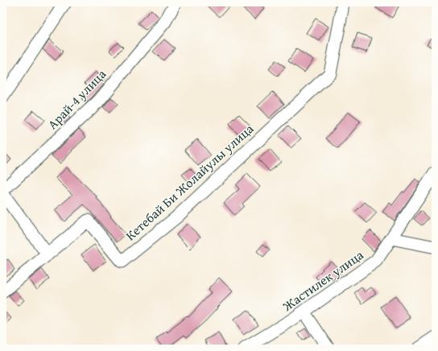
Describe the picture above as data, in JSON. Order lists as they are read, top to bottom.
{
  "streets": {
    "street": ["Арай-4 улица", "Кетебай Би Жолайулы улица", "Жастилек улица"]
  }
}
